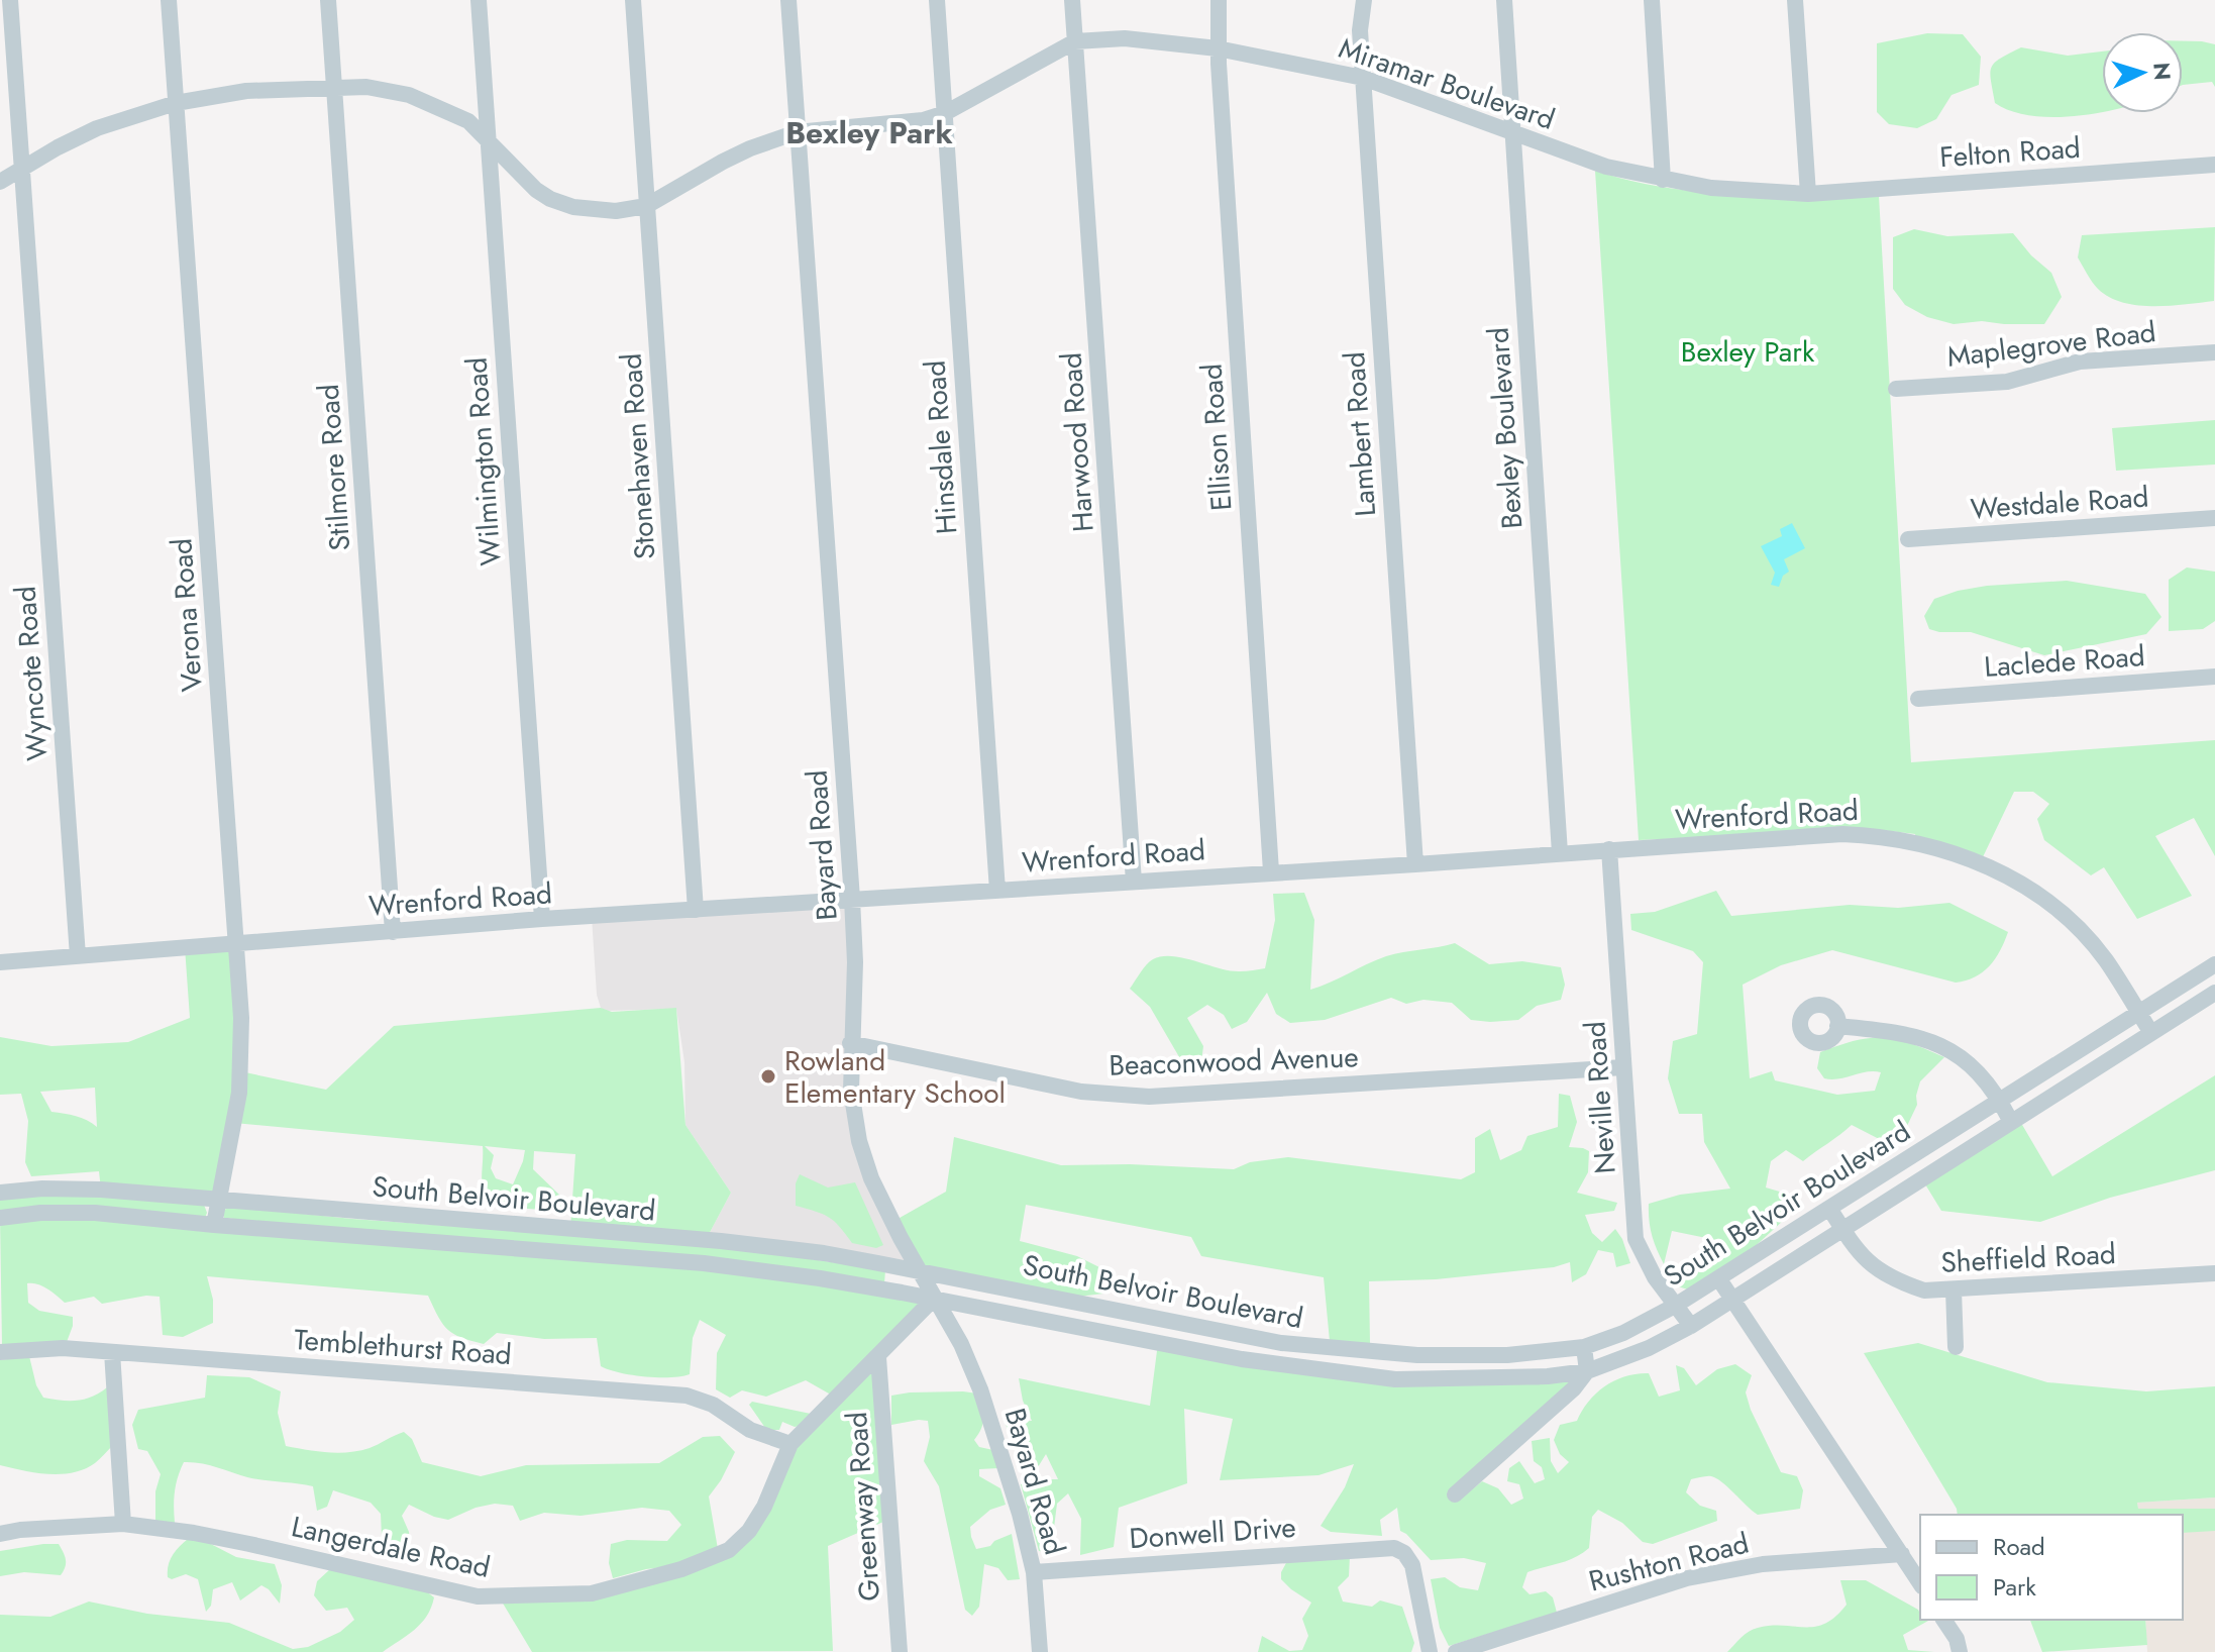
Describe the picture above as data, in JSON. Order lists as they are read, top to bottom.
{
  "streets": {
    "street": [
      "Miramar Boulevard",
      "Felton Road",
      "Maplegrove Road",
      "Bexley Boulevard",
      "Lambert Road",
      "Ellison Road",
      "Harwood Road",
      "Hinsdale Road",
      "Stonehaven Road",
      "Wilmington Road",
      "Stilmore Road",
      "Westdale Road",
      "Verona Road",
      "Laclede Road",
      "Wyncote Road",
      "Wrenford Road",
      "Bayard Road",
      "Beaconwood Avenue",
      "Neville Road",
      "South Belvoir Boulevard",
      "Sheffield Road",
      "Temblethurst Road",
      "Greenway Road",
      "Donwell Drive",
      "Langerdale Road",
      "Rushton Road"
    ]
  },
  "crossings": [
    ["Miramar Boulevard", "Felton Road"],
    ["Miramar Boulevard", "Bexley Boulevard"],
    ["Miramar Boulevard", "Lambert Road"],
    ["Miramar Boulevard", "Ellison Road"],
    ["Miramar Boulevard", "Harwood Road"],
    ["Miramar Boulevard", "Hinsdale Road"],
    ["Miramar Boulevard", "Stonehaven Road"],
    ["Miramar Boulevard", "Wilmington Road"],
    ["Miramar Boulevard", "Stilmore Road"],
    ["Miramar Boulevard", "Verona Road"],
    ["Miramar Boulevard", "Wyncote Road"],
    ["Miramar Boulevard", "Bayard Road"],
    ["Bexley Boulevard", "Wrenford Road"],
    ["Lambert Road", "Wrenford Road"],
    ["Ellison Road", "Wrenford Road"],
    ["Harwood Road", "Wrenford Road"],
    ["Hinsdale Road", "Wrenford Road"],
    ["Stonehaven Road", "Wrenford Road"],
    ["Wilmington Road", "Wrenford Road"],
    ["Stilmore Road", "Wrenford Road"],
    ["Verona Road", "Wrenford Road"],
    ["Verona Road", "South Belvoir Boulevard"],
    ["Wyncote Road", "Wrenford Road"],
    ["Wrenford Road", "Bayard Road"],
    ["Wrenford Road", "Neville Road"],
    ["Wrenford Road", "South Belvoir Boulevard"],
    ["Bayard Road", "Beaconwood Avenue"],
    ["Bayard Road", "South Belvoir Boulevard"],
    ["Bayard Road", "Donwell Drive"],
    ["Bayard Road", "Langerdale Road"],
    ["Beaconwood Avenue", "Neville Road"],
    ["Neville Road", "South Belvoir Boulevard"],
    ["South Belvoir Boulevard", "Sheffield Road"],
    ["South Belvoir Boulevard", "Langerdale Road"],
    ["Temblethurst Road", "Langerdale Road"],
    ["Greenway Road", "Langerdale Road"]
  ],
  "districts": ["Bexley Park"],
  "parks": ["Bexley Park"],
  "places": ["Rowland Elementary School"],
  "legend": ["Road", "Park"],
  "north": "right"
}
